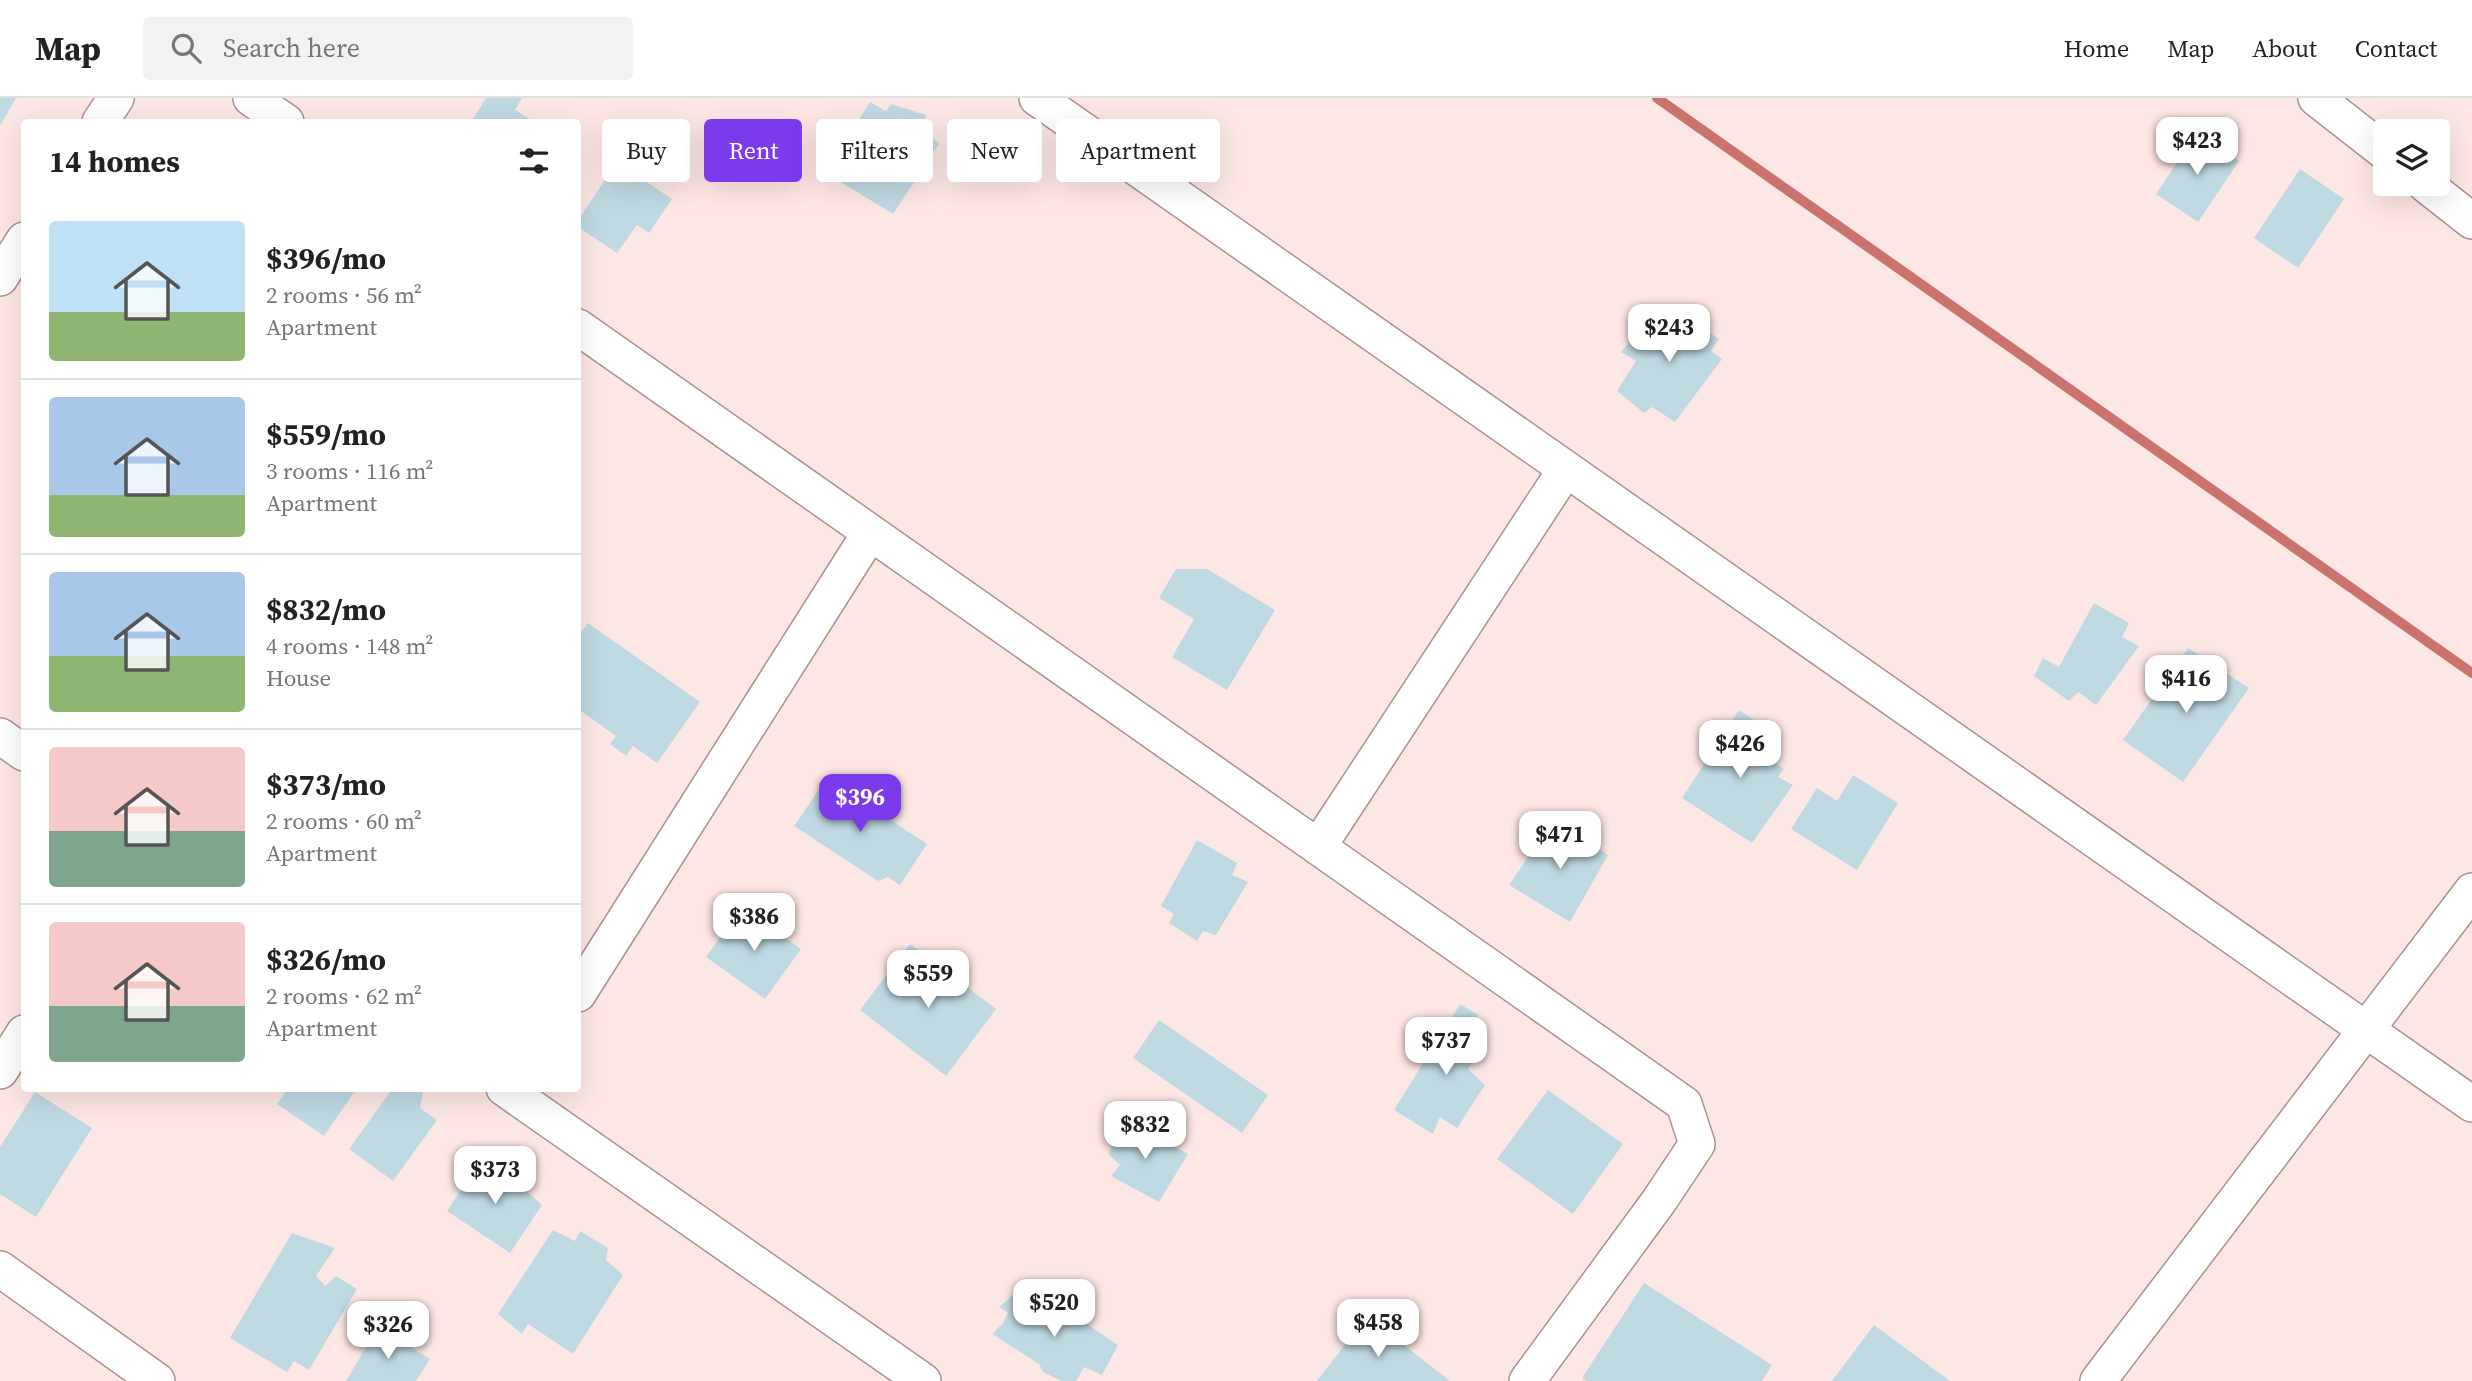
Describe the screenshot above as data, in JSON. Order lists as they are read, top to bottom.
{
  "page": {
    "header": "Map",
    "search": "Search here",
    "nav": [
      "Home",
      "Map",
      "About",
      "Contact"
    ],
    "price": [
      "$423",
      "$243",
      "$416",
      "$426",
      "$396",
      "$471",
      "$386",
      "$559",
      "$737",
      "$832",
      "$373",
      "$520",
      "$458",
      "$326"
    ],
    "chip": [
      "Buy",
      "Rent",
      "Filters",
      "New",
      "Apartment"
    ],
    "heading": "14 homes",
    "list": [
      {
        "name": "$396/mo",
        "note": "2 rooms · 56 m² · Apartment"
      },
      {
        "name": "$559/mo",
        "note": "3 rooms · 116 m² · Apartment"
      },
      {
        "name": "$832/mo",
        "note": "4 rooms · 148 m² · House"
      },
      {
        "name": "$373/mo",
        "note": "2 rooms · 60 m² · Apartment"
      },
      {
        "name": "$326/mo",
        "note": "2 rooms · 62 m² · Apartment"
      }
    ]
  }
}
